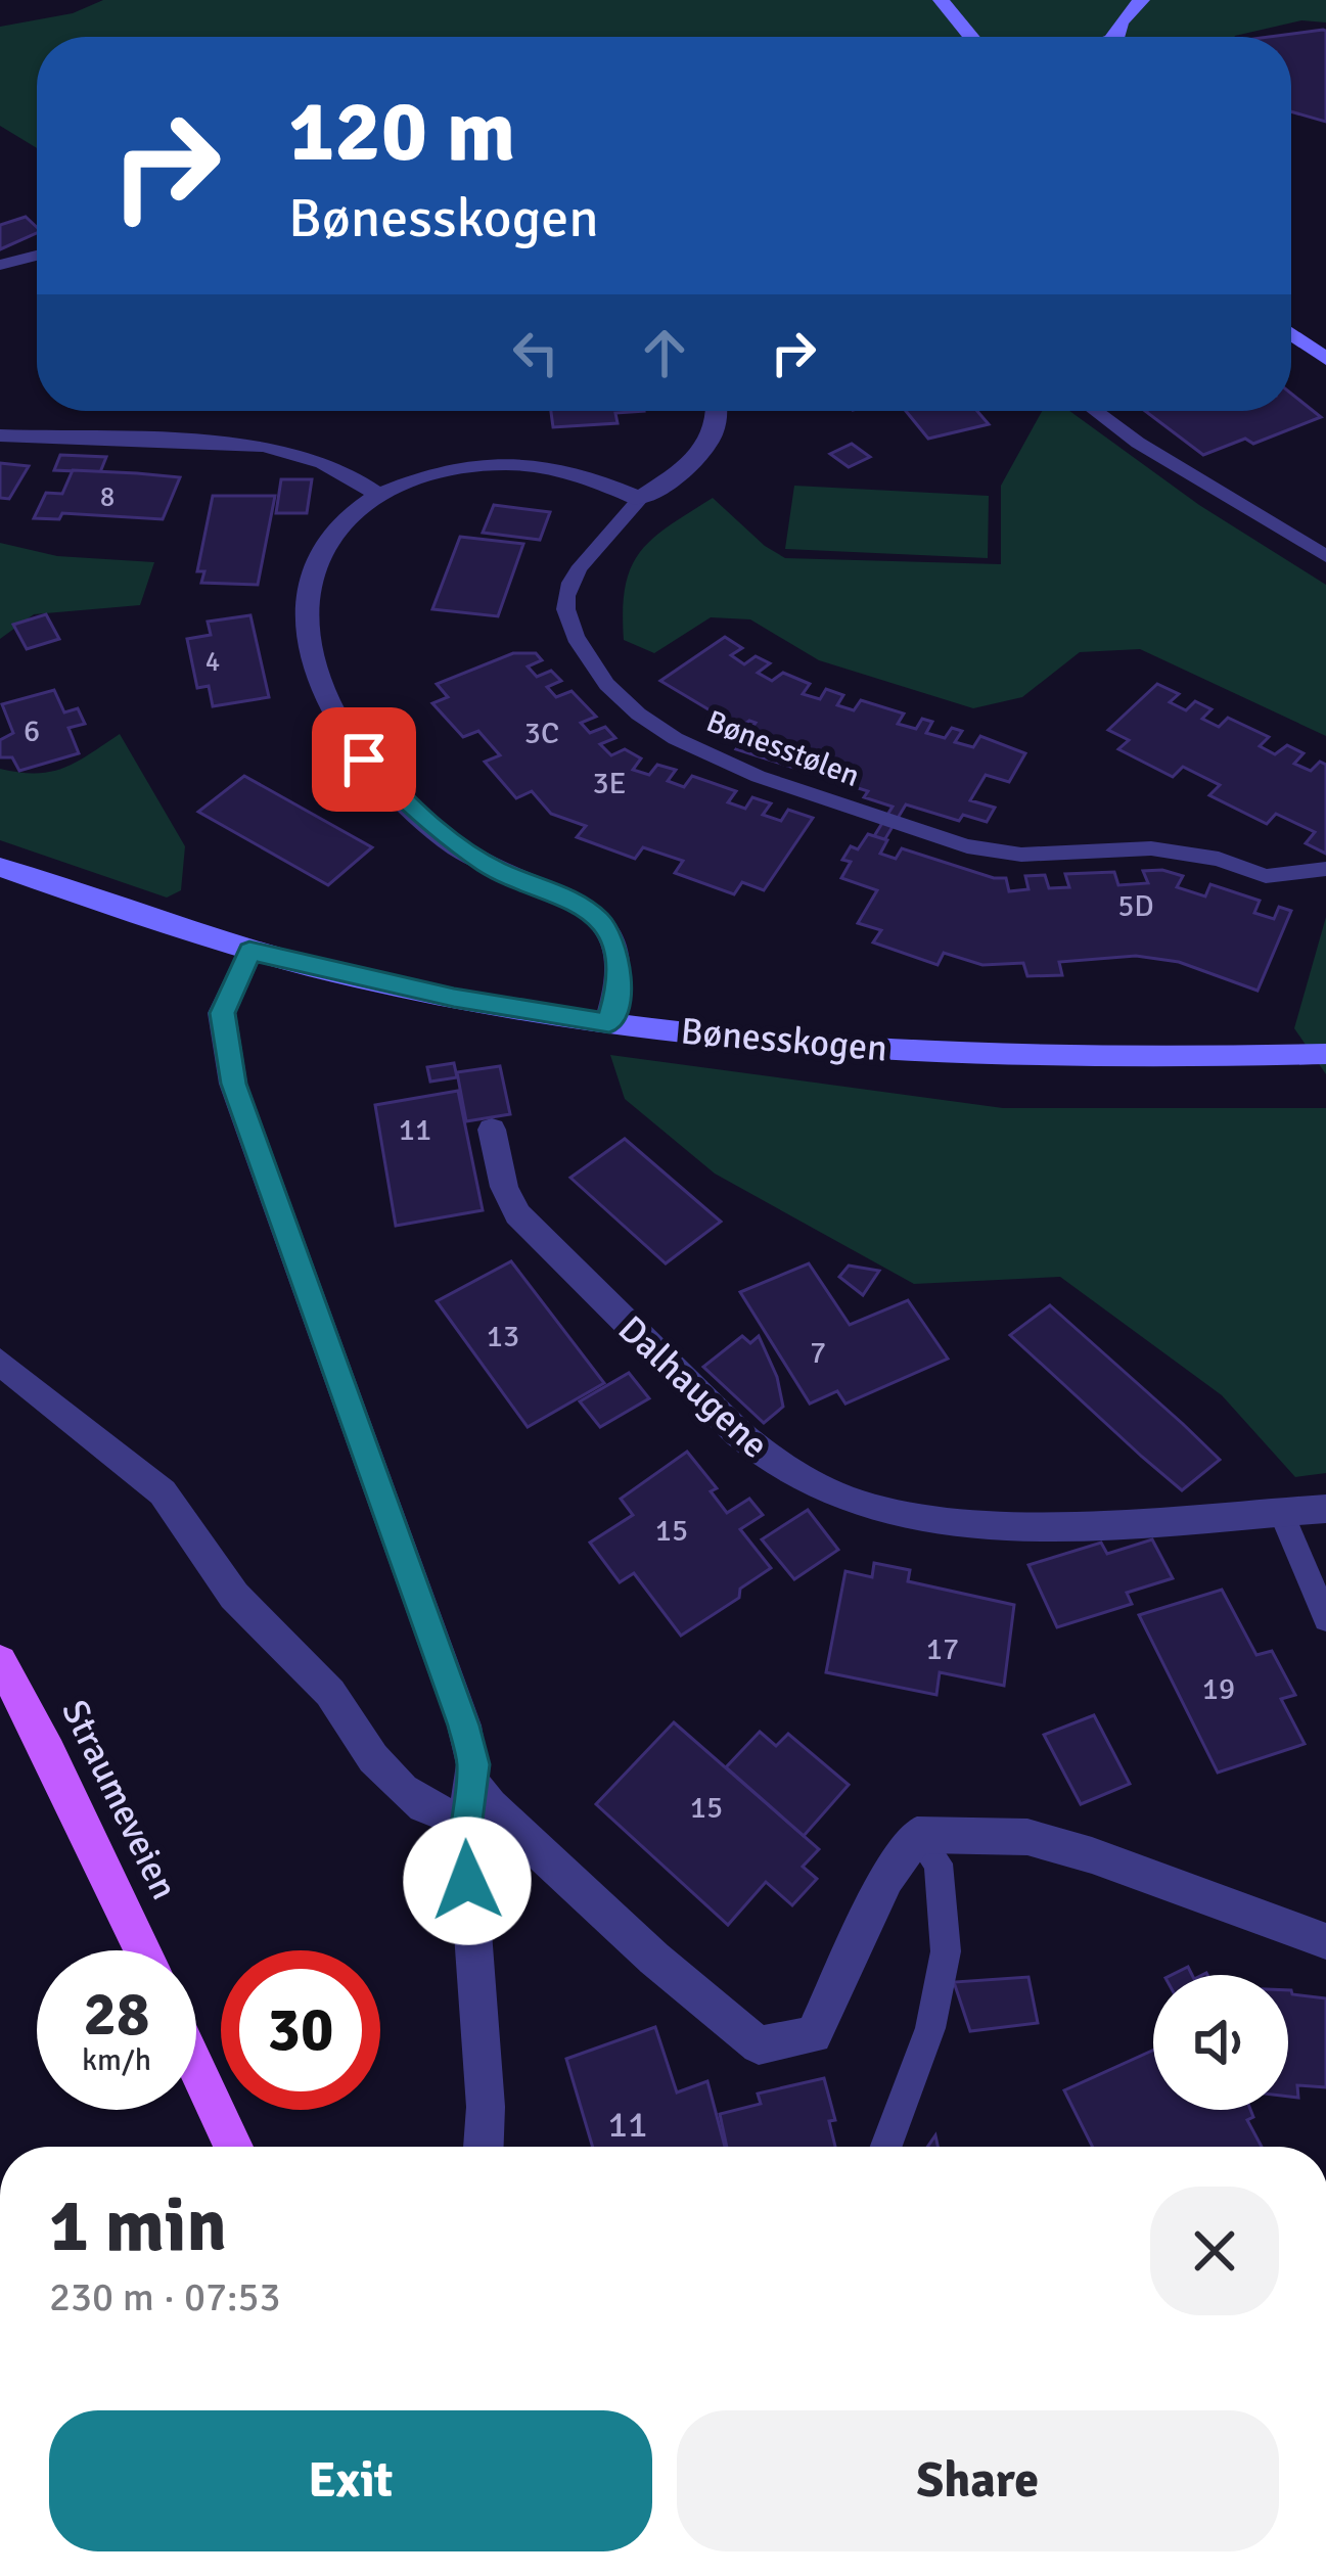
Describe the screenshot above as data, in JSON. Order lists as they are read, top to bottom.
{
  "streets": {
    "main road": ["Bønesskogen", "Straumeveien"],
    "street": ["Bønesstølen", "Dalhaugene"]
  },
  "house_numbers": [
    "8",
    "4",
    "6",
    "3C",
    "3E",
    "5D",
    "11",
    "13",
    "7",
    "15",
    "17",
    "19",
    "15",
    "11"
  ],
  "page": {
    "turn": ["120 m", "Bønesskogen"],
    "speed": "28 km/h",
    "limit": "30",
    "heading": ["1 min", "230 m · 07:53"],
    "buttons": ["Exit", "Share"]
  }
}
